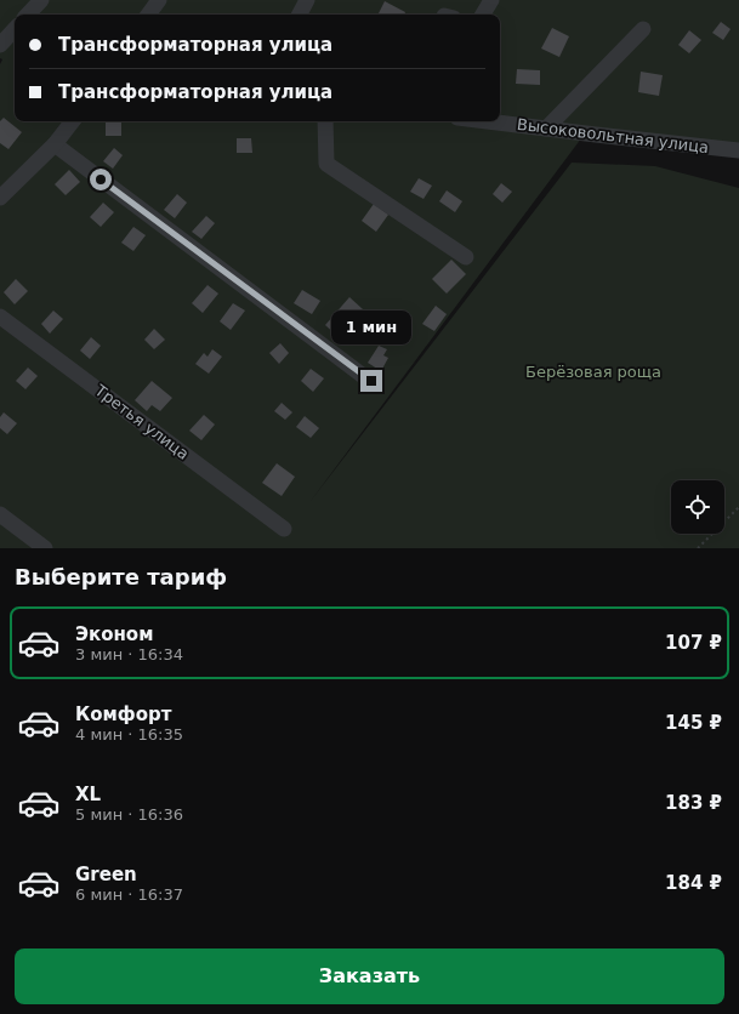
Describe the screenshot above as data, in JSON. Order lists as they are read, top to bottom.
{
  "streets": {
    "street": ["Высоковольтная улица", "Третья улица"]
  },
  "parks": ["Берёзовая роща"],
  "page": {
    "banner": ["Трансформаторная улица", "Трансформаторная улица"],
    "bubble": "1 мин",
    "heading": "Выберите тариф",
    "list": [
      {
        "name": "Эконом",
        "note": "3 мин · 16:34",
        "value": "107 ₽"
      },
      {
        "name": "Комфорт",
        "note": "4 мин · 16:35",
        "value": "145 ₽"
      },
      {
        "name": "XL",
        "note": "5 мин · 16:36",
        "value": "183 ₽"
      },
      {
        "name": "Green",
        "note": "6 мин · 16:37",
        "value": "184 ₽"
      }
    ],
    "buttons": "Заказать"
  }
}
